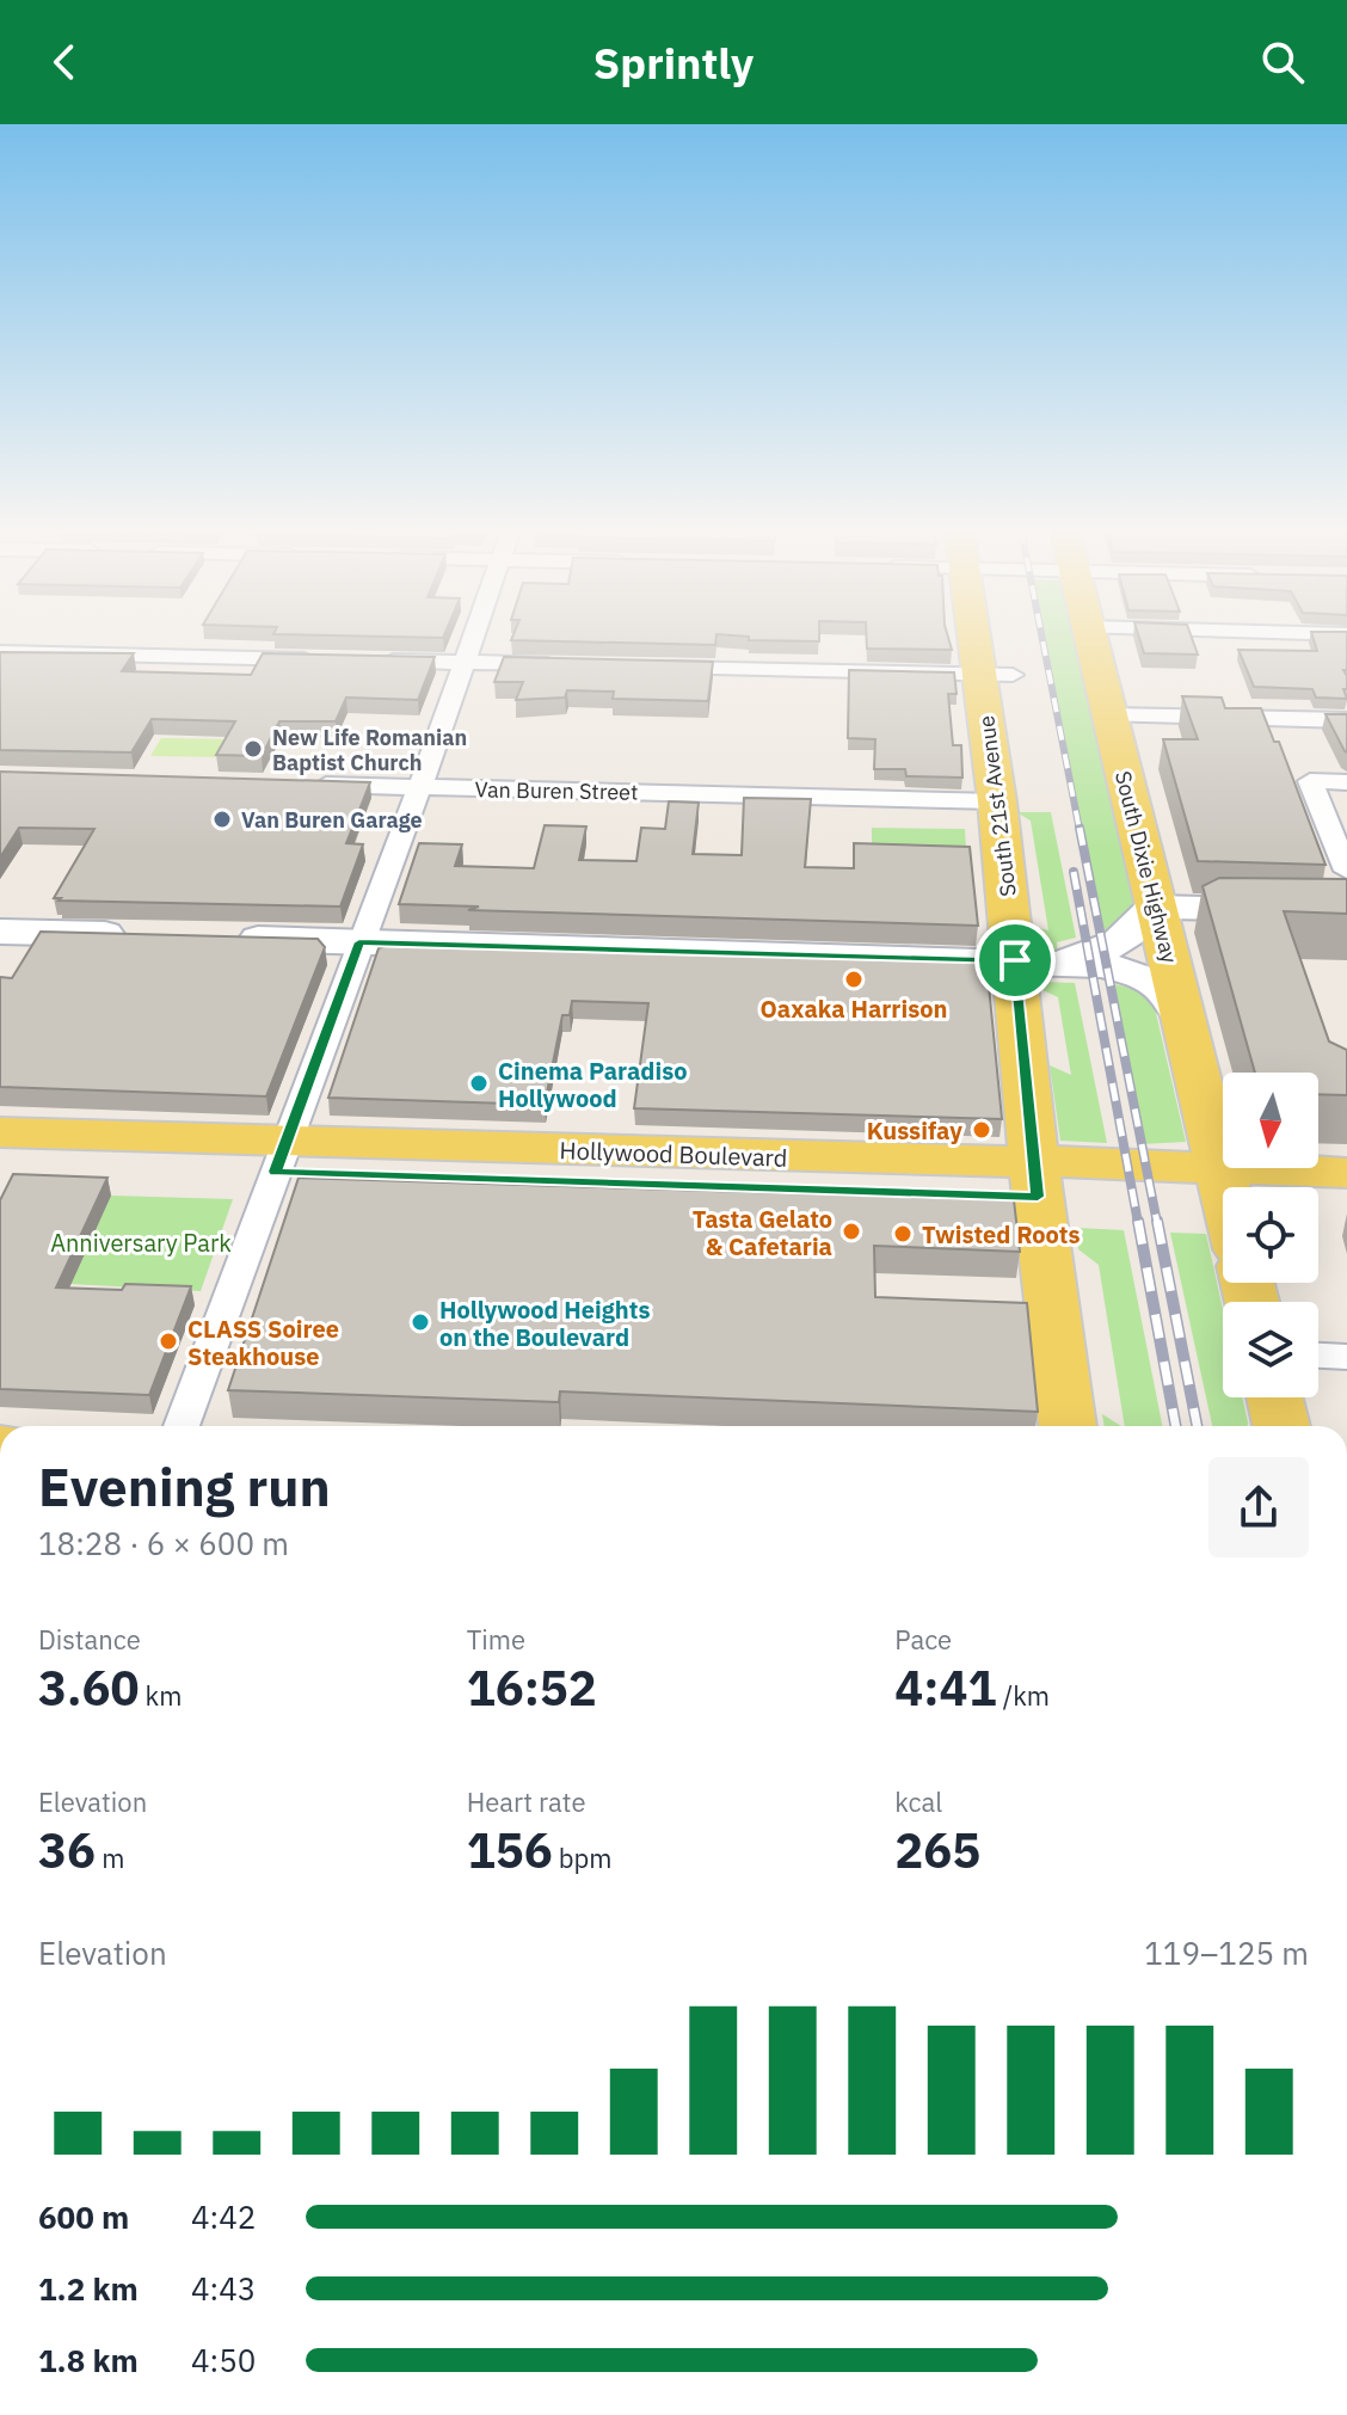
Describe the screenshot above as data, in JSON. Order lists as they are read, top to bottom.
{
  "streets": {
    "main road": ["South 21st Avenue", "South Dixie Highway", "Hollywood Boulevard"],
    "street": ["Van Buren Street"]
  },
  "crossings": [
    ["Van Buren Street", "South 21st Avenue"],
    ["South 21st Avenue", "Hollywood Boulevard"]
  ],
  "parks": ["Anniversary Park"],
  "places": [
    "New Life Romanian Baptist Church",
    "Van Buren Garage",
    "Oaxaka Harrison",
    "Cinema Paradiso Hollywood",
    "Kussifay",
    "Tasta Gelato & Cafetaria",
    "Twisted Roots",
    "Hollywood Heights on the Boulevard",
    "CLASS Soiree Steakhouse"
  ],
  "north": "bottom",
  "page": {
    "header": "Sprintly",
    "heading": ["Evening run", "18:28 · 6 × 600 m"],
    "stats": [
      ["Distance", "3.60 km"],
      ["Time", "16:52"],
      ["Pace", "4:41 /km"],
      ["Elevation", "36 m"],
      ["Heart rate", "156 bpm"],
      ["kcal", "265"]
    ],
    "chart": ["Elevation", "119–125 m"],
    "list": [
      {
        "name": "600 m",
        "note": "4:42"
      },
      {
        "name": "1.2 km",
        "note": "4:43"
      },
      {
        "name": "1.8 km",
        "note": "4:50"
      }
    ]
  }
}
